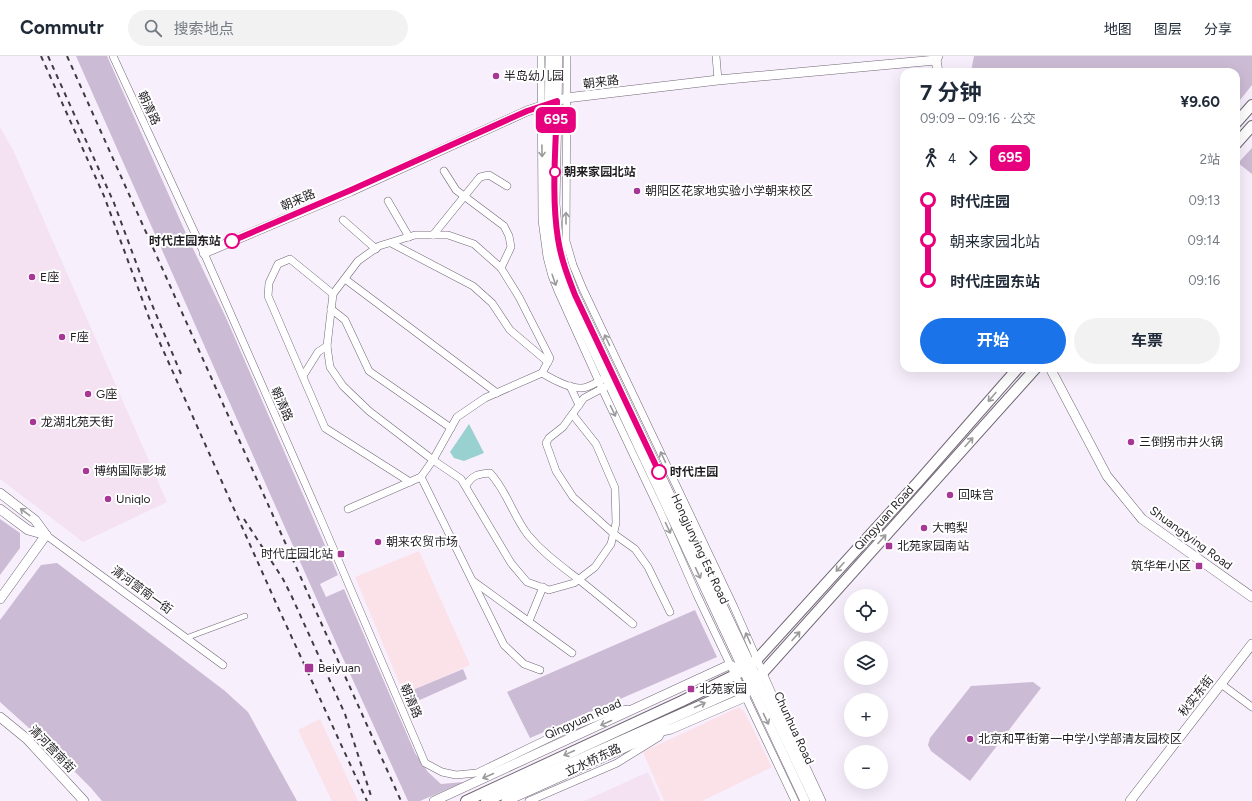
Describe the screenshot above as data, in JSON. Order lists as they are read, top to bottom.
{
  "streets": {
    "main road": ["Qingyuan Road"],
    "street": [
      "朝来路",
      "朝清路",
      "Shuangtying Road",
      "Hongjunying Est Road",
      "清河营南一街",
      "秋实东街",
      "Chunhua Road",
      "清河营南街",
      "立水桥东路"
    ]
  },
  "crossings": [
    ["朝来路", "朝清路"],
    ["朝来路", "Hongjunying Est Road"],
    ["朝清路", "Qingyuan Road"],
    ["Qingyuan Road", "Hongjunying Est Road"],
    ["Qingyuan Road", "Chunhua Road"],
    ["Qingyuan Road", "立水桥东路"],
    ["Hongjunying Est Road", "Chunhua Road"]
  ],
  "places": {
    "other": [
      "半岛幼儿园",
      "朝来家园北站",
      "朝阳区花家地实验小学朝来校区",
      "时代庄园东站",
      "E座",
      "F座",
      "G座",
      "龙湖北苑天街",
      "三倒拐市井火锅",
      "博纳国际影城",
      "时代庄园",
      "回味宫",
      "Uniqlo",
      "大鸭梨",
      "朝来农贸市场",
      "北京和平街第一中学小学部清友园校区"
    ],
    "transit": [
      "北苑家园南站",
      "时代庄园北站",
      "筑华年小区",
      "Beiyuan",
      "北苑家园"
    ]
  },
  "lines": ["bus line 695"],
  "page": {
    "header": "Commutr",
    "search": "搜索地点",
    "nav": ["地图", "图层", "分享"],
    "on_map": "695",
    "heading": ["7 分钟", "09:09 – 09:16 · 公交", "¥9.60"],
    "legs": ["4", "695", "2站"],
    "list": [
      {
        "name": "时代庄园",
        "value": "09:13"
      },
      {
        "name": "朝来家园北站",
        "value": "09:14"
      },
      {
        "name": "时代庄园东站",
        "value": "09:16"
      }
    ],
    "buttons": ["开始", "车票"],
    "map_buttons": ["+", "−"]
  }
}
